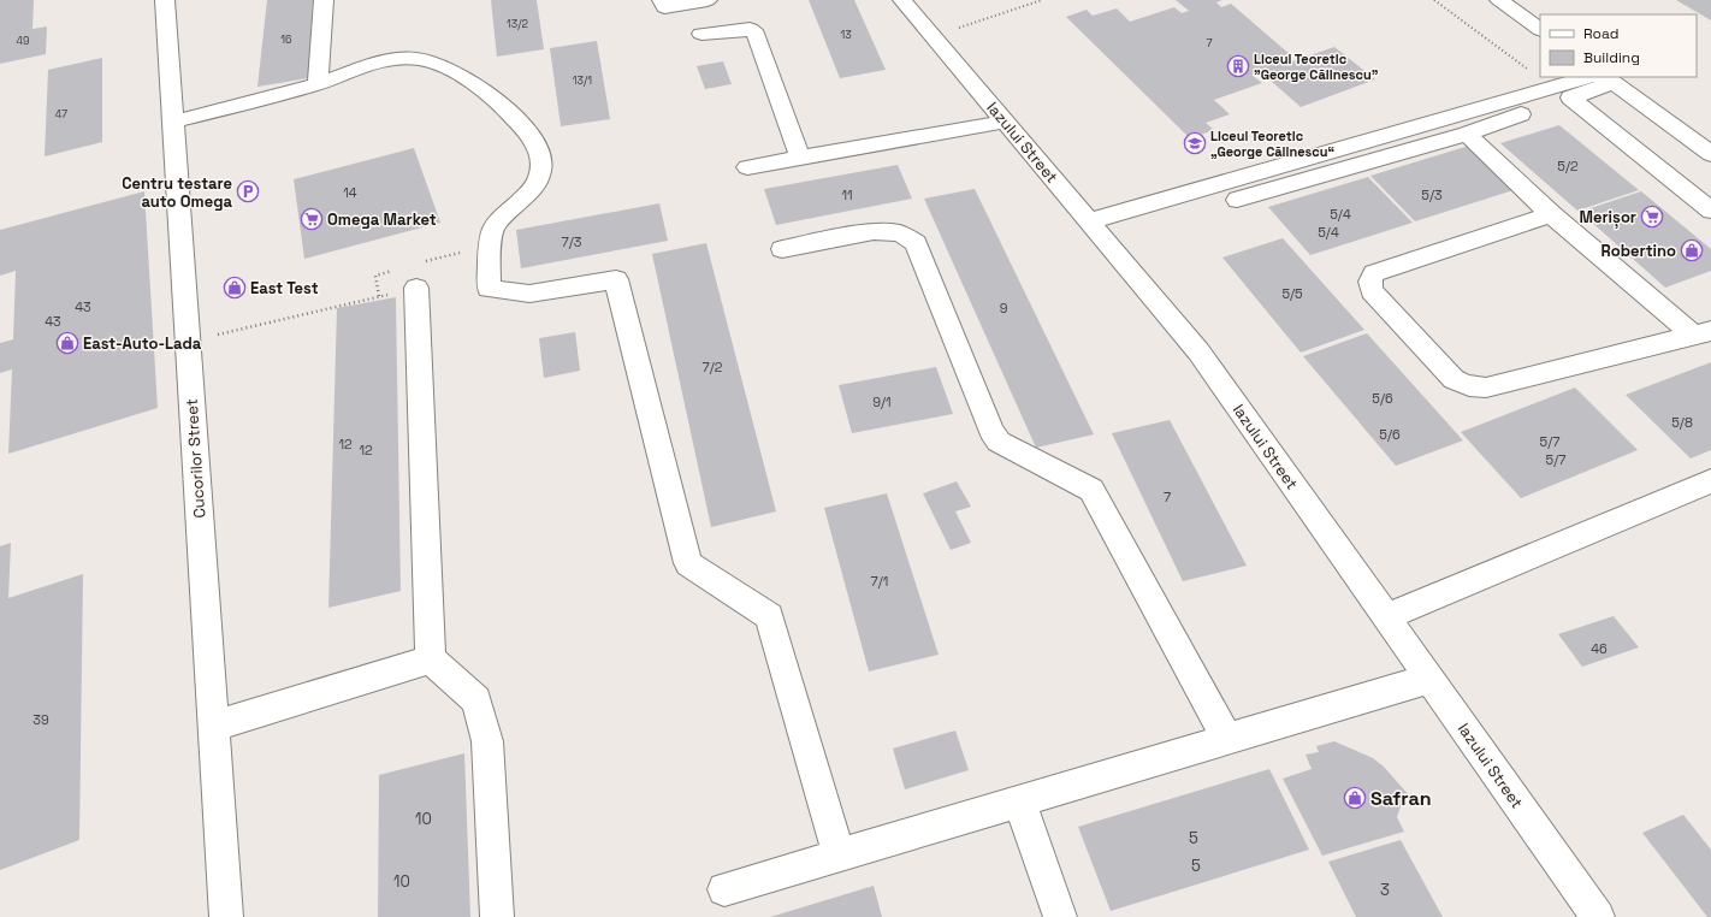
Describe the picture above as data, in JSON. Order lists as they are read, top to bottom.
{
  "streets": {
    "street": ["Iazului Street", "Cucorilor Street"]
  },
  "places": {
    "building": ["Liceul Teoretic \"George Călinescu\""],
    "school or university": ["Liceul Teoretic „George Călinescu“"],
    "parking": ["Centru testare auto Omega"],
    "supermarket": ["Merișor", "Omega Market"],
    "shop": [
      "Robertino",
      "East Test",
      "East-Auto-Lada",
      "Safran"
    ]
  },
  "house_numbers": [
    "13/2",
    "13",
    "16",
    "49",
    "7",
    "13/1",
    "47",
    "5/2",
    "14",
    "11",
    "5/3",
    "5/4",
    "5/4",
    "7/3",
    "5/5",
    "43",
    "9",
    "43",
    "7/2",
    "5/6",
    "9/1",
    "5/8",
    "5/6",
    "5/7",
    "12",
    "12",
    "5/7",
    "7",
    "7/1",
    "46",
    "39",
    "10",
    "5",
    "5",
    "10",
    "3"
  ],
  "legend": ["Road", "Building"]
}
